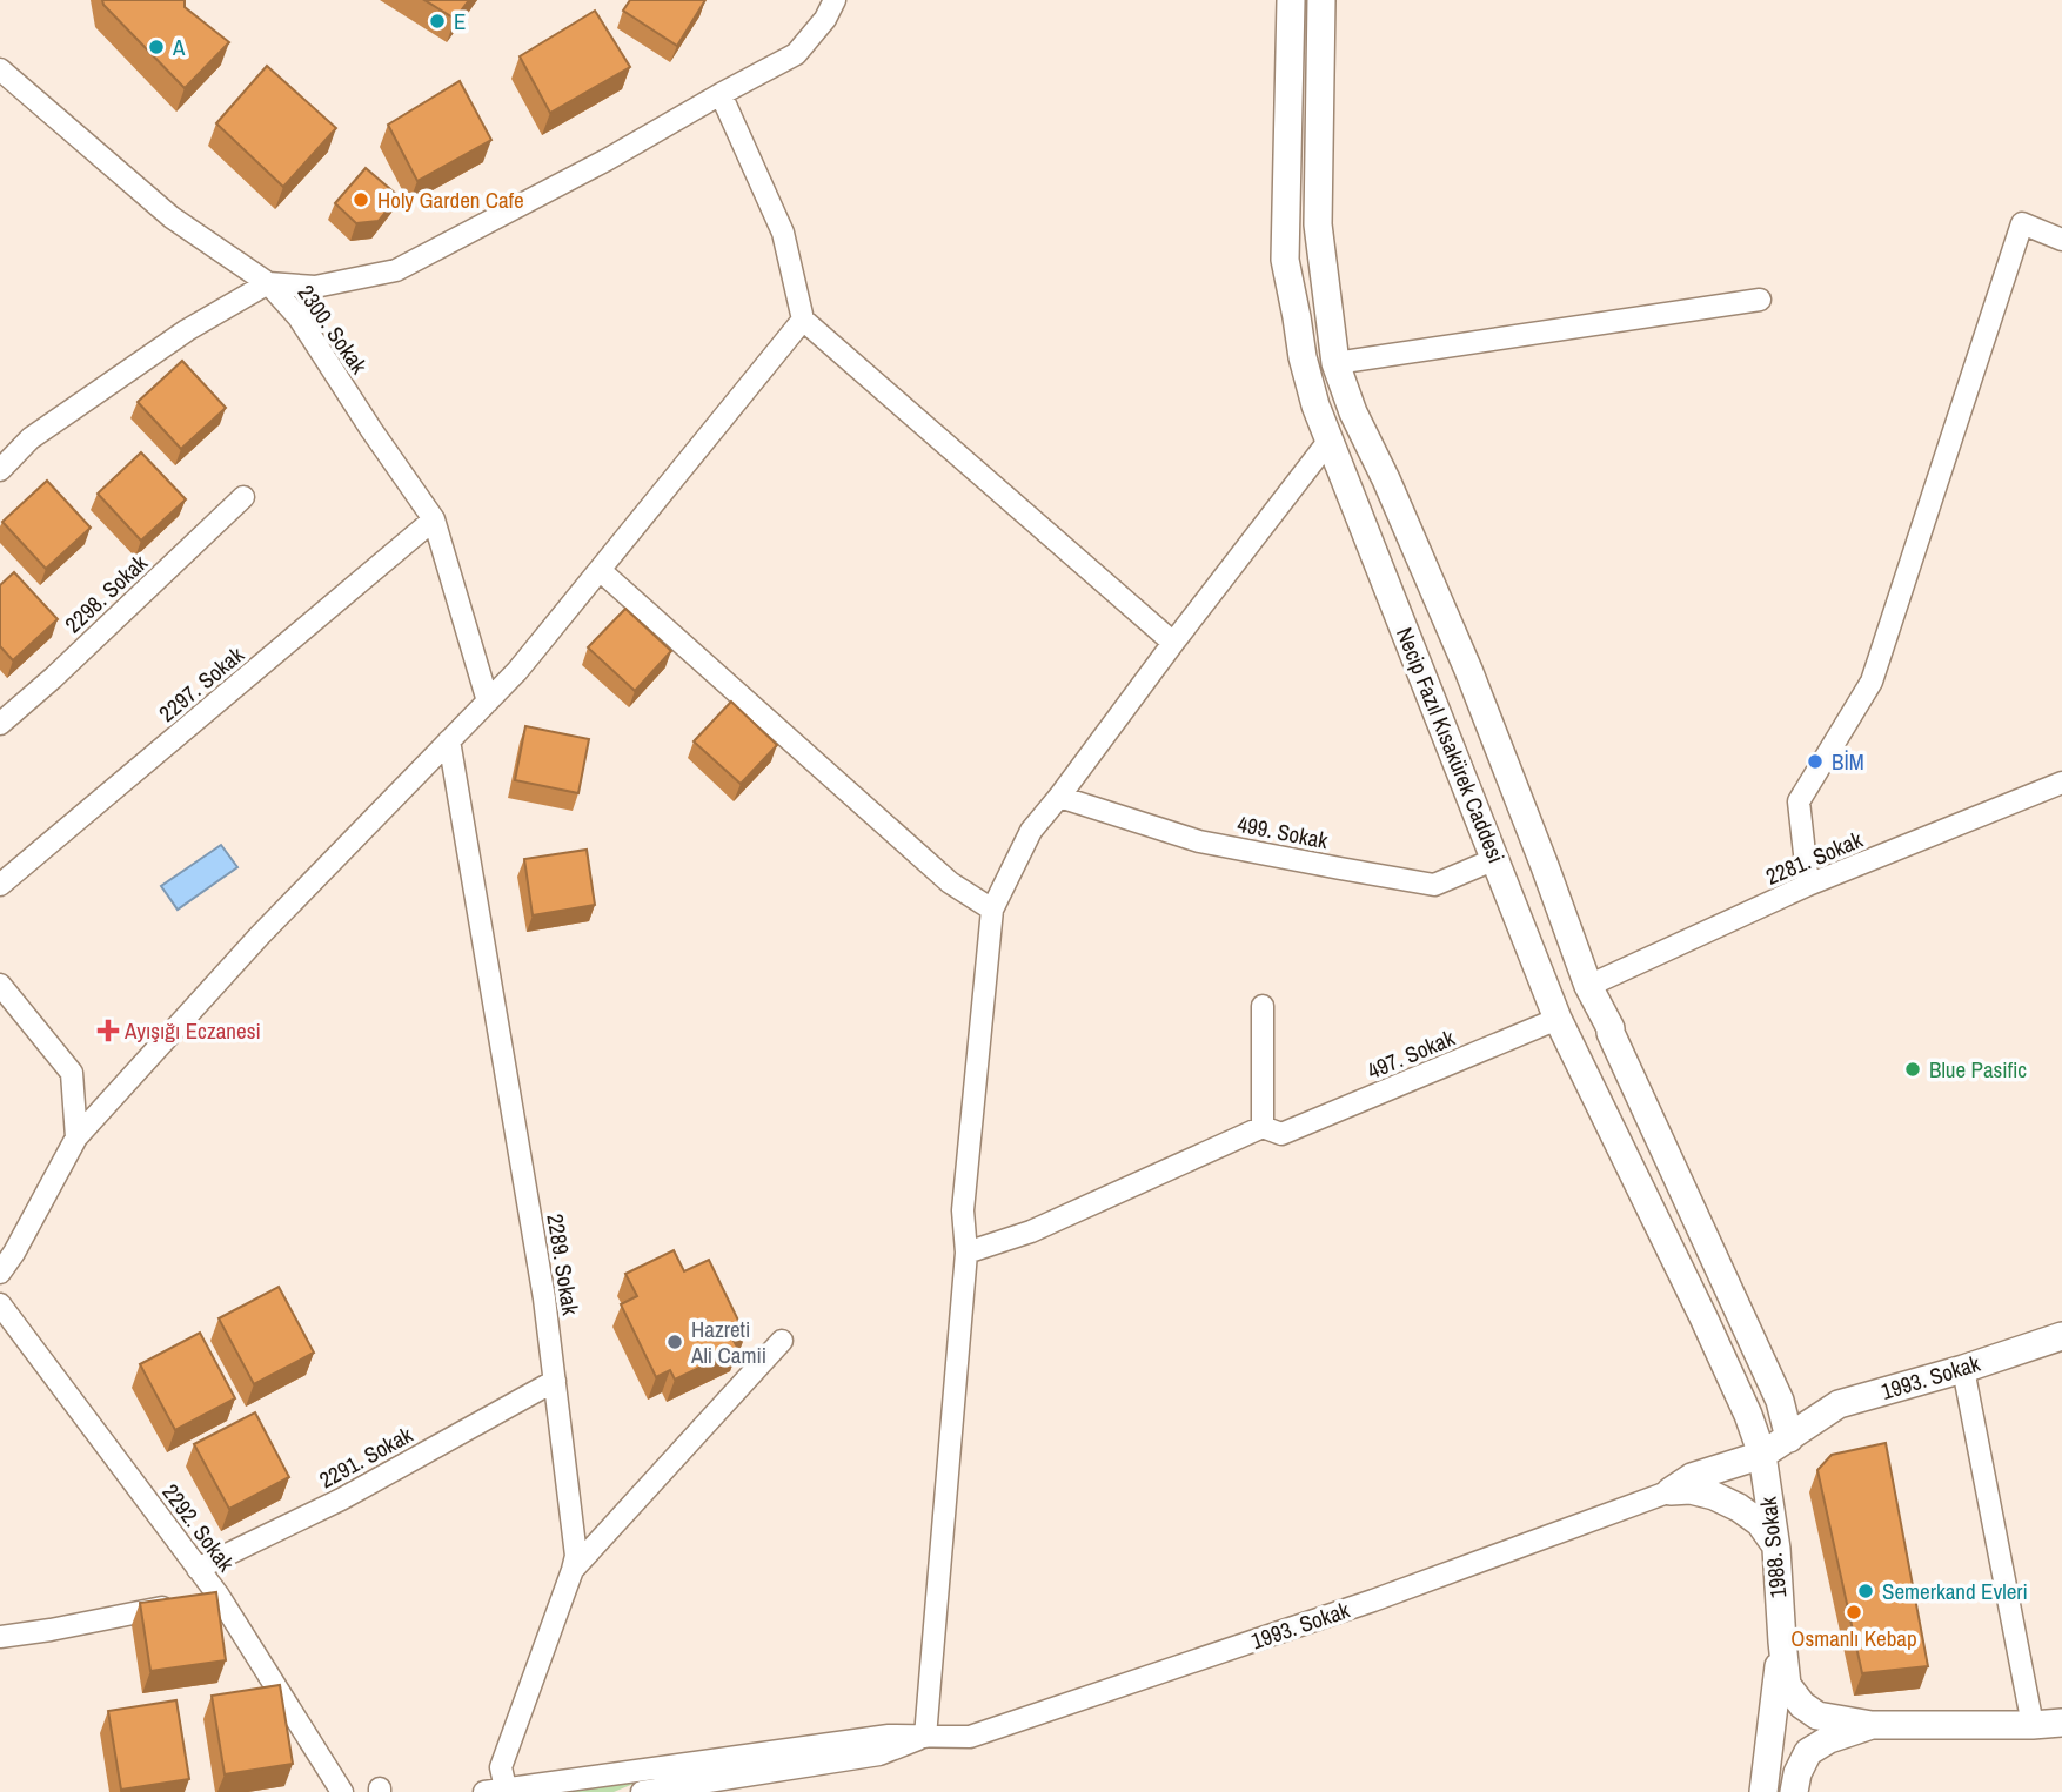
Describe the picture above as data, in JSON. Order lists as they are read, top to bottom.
{
  "streets": {
    "main road": ["Necip Fazıl Kısakürek Caddesi", "1993. Sokak", "1988. Sokak"],
    "street": [
      "2300. Sokak",
      "2298. Sokak",
      "2297. Sokak",
      "499. Sokak",
      "2281. Sokak",
      "497. Sokak",
      "2289. Sokak",
      "2291. Sokak",
      "2292. Sokak"
    ]
  },
  "crossings": [
    ["2300. Sokak", "2297. Sokak"],
    ["Necip Fazıl Kısakürek Caddesi", "499. Sokak"],
    ["Necip Fazıl Kısakürek Caddesi", "2281. Sokak"],
    ["Necip Fazıl Kısakürek Caddesi", "497. Sokak"],
    ["Necip Fazıl Kısakürek Caddesi", "1993. Sokak"],
    ["Necip Fazıl Kısakürek Caddesi", "1988. Sokak"],
    ["2289. Sokak", "1993. Sokak"],
    ["2289. Sokak", "2291. Sokak"],
    ["1993. Sokak", "1988. Sokak"],
    ["2291. Sokak", "2292. Sokak"]
  ],
  "places": {
    "other": [
      "E",
      "A",
      "Holy Garden Cafe",
      "BİM",
      "Blue Pasific",
      "Hazreti Ali Camii",
      "Semerkand Evleri",
      "Osmanlı Kebap"
    ],
    "health": ["Ayışığı Eczanesi"]
  }
}
